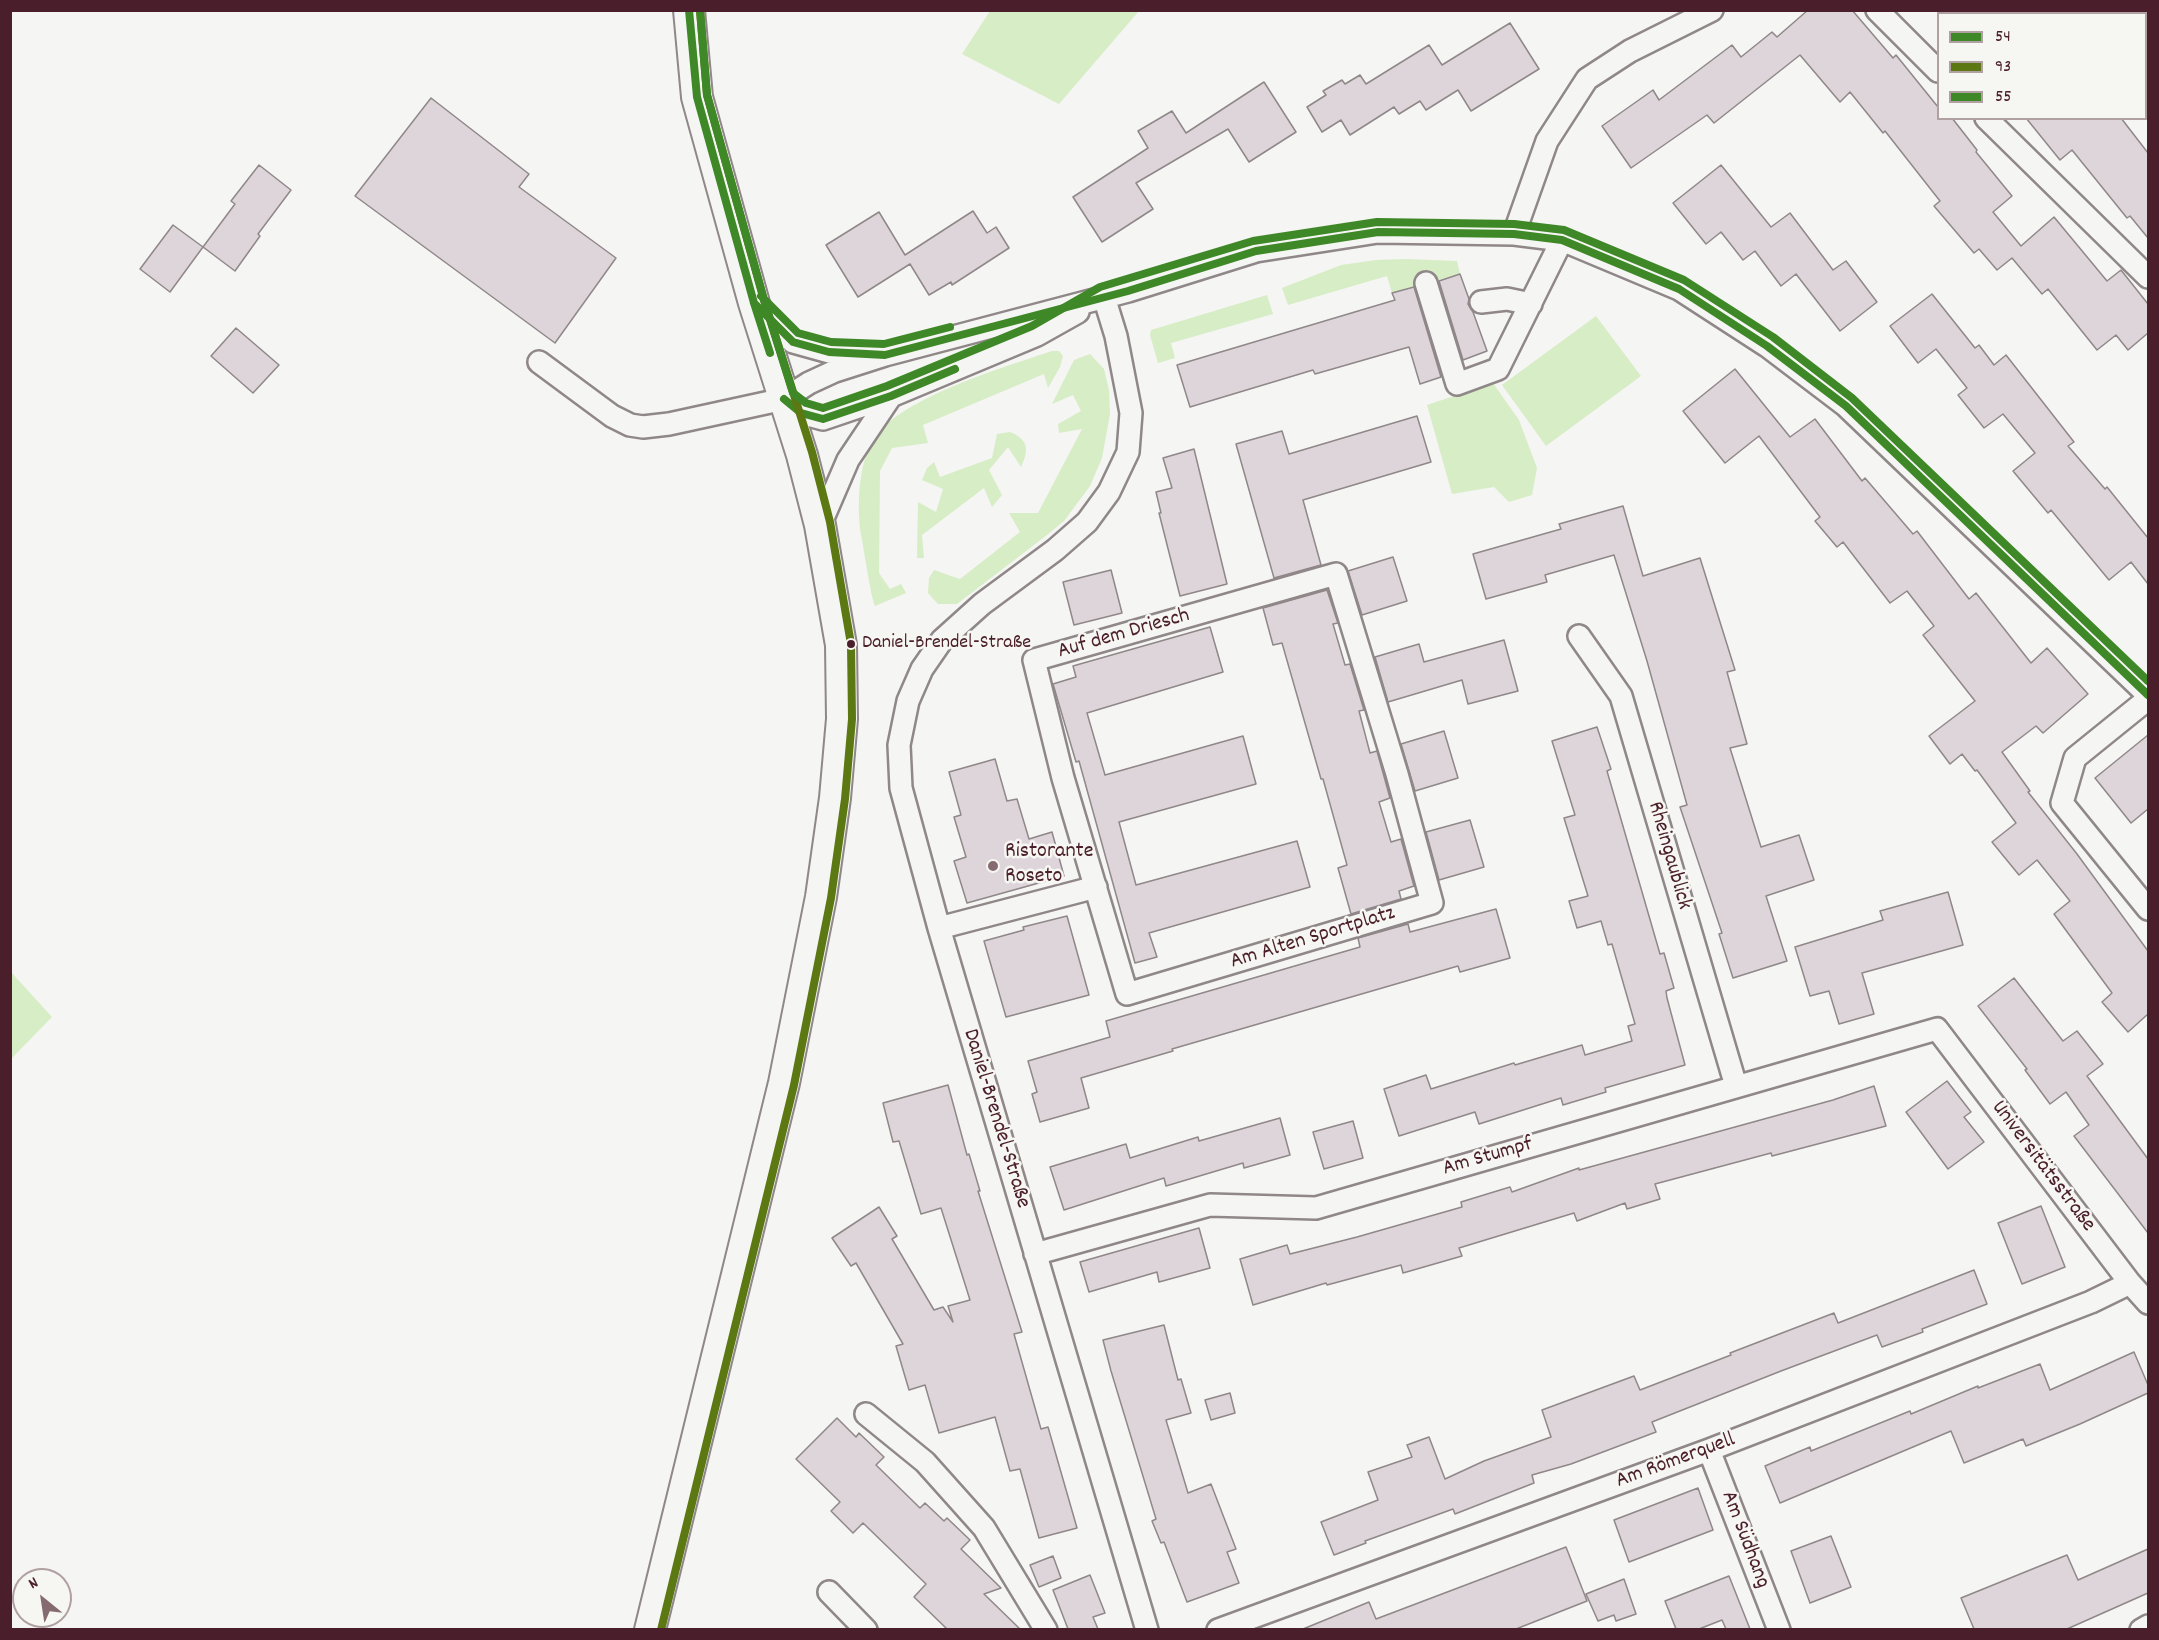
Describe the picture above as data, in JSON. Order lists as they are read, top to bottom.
{
  "streets": {
    "street": [
      "Auf dem Driesch",
      "Rheingaublick",
      "Am Alten Sportplatz",
      "Daniel-Brendel-Straße",
      "Am Stumpf",
      "Universitätsstraße",
      "Am Römerquell",
      "Am Südhang"
    ]
  },
  "crossings": [
    ["Auf dem Driesch", "Am Alten Sportplatz"],
    ["Rheingaublick", "Am Stumpf"],
    ["Daniel-Brendel-Straße", "Am Stumpf"],
    ["Am Stumpf", "Universitätsstraße"],
    ["Universitätsstraße", "Am Römerquell"],
    ["Am Römerquell", "Am Südhang"]
  ],
  "places": ["Daniel-Brendel-Straße", "Ristorante Roseto"],
  "lines": ["transit line 54", "transit line 93", "transit line 55"],
  "legend": ["54", "93", "55"],
  "north": "top left"
}
